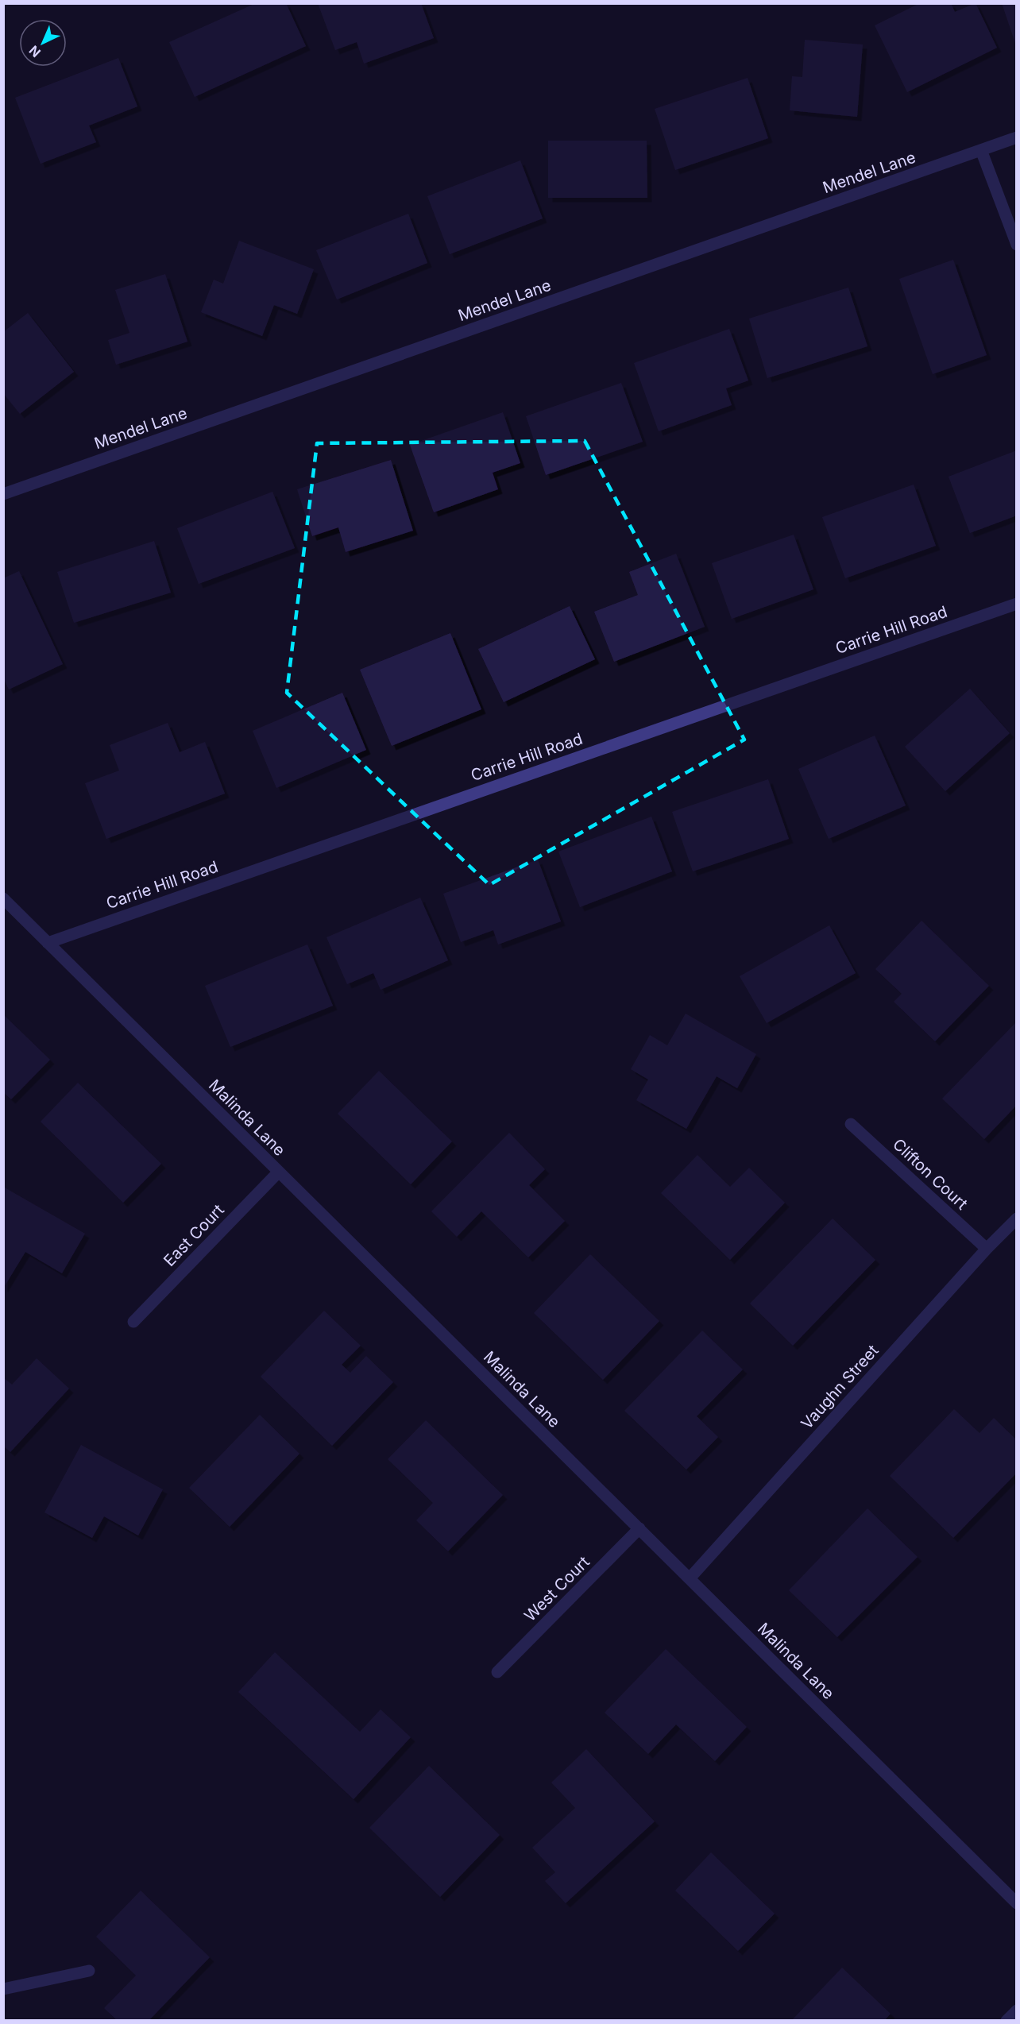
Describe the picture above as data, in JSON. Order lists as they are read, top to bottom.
{
  "streets": {
    "street": [
      "Mendel Lane",
      "Carrie Hill Road",
      "Malinda Lane",
      "Clifton Court",
      "East Court",
      "Vaughn Street",
      "West Court"
    ]
  },
  "crossings": [
    ["Carrie Hill Road", "Malinda Lane"],
    ["Malinda Lane", "East Court"],
    ["Malinda Lane", "Vaughn Street"],
    ["Malinda Lane", "West Court"],
    ["Clifton Court", "Vaughn Street"]
  ],
  "north": "bottom left"
}
